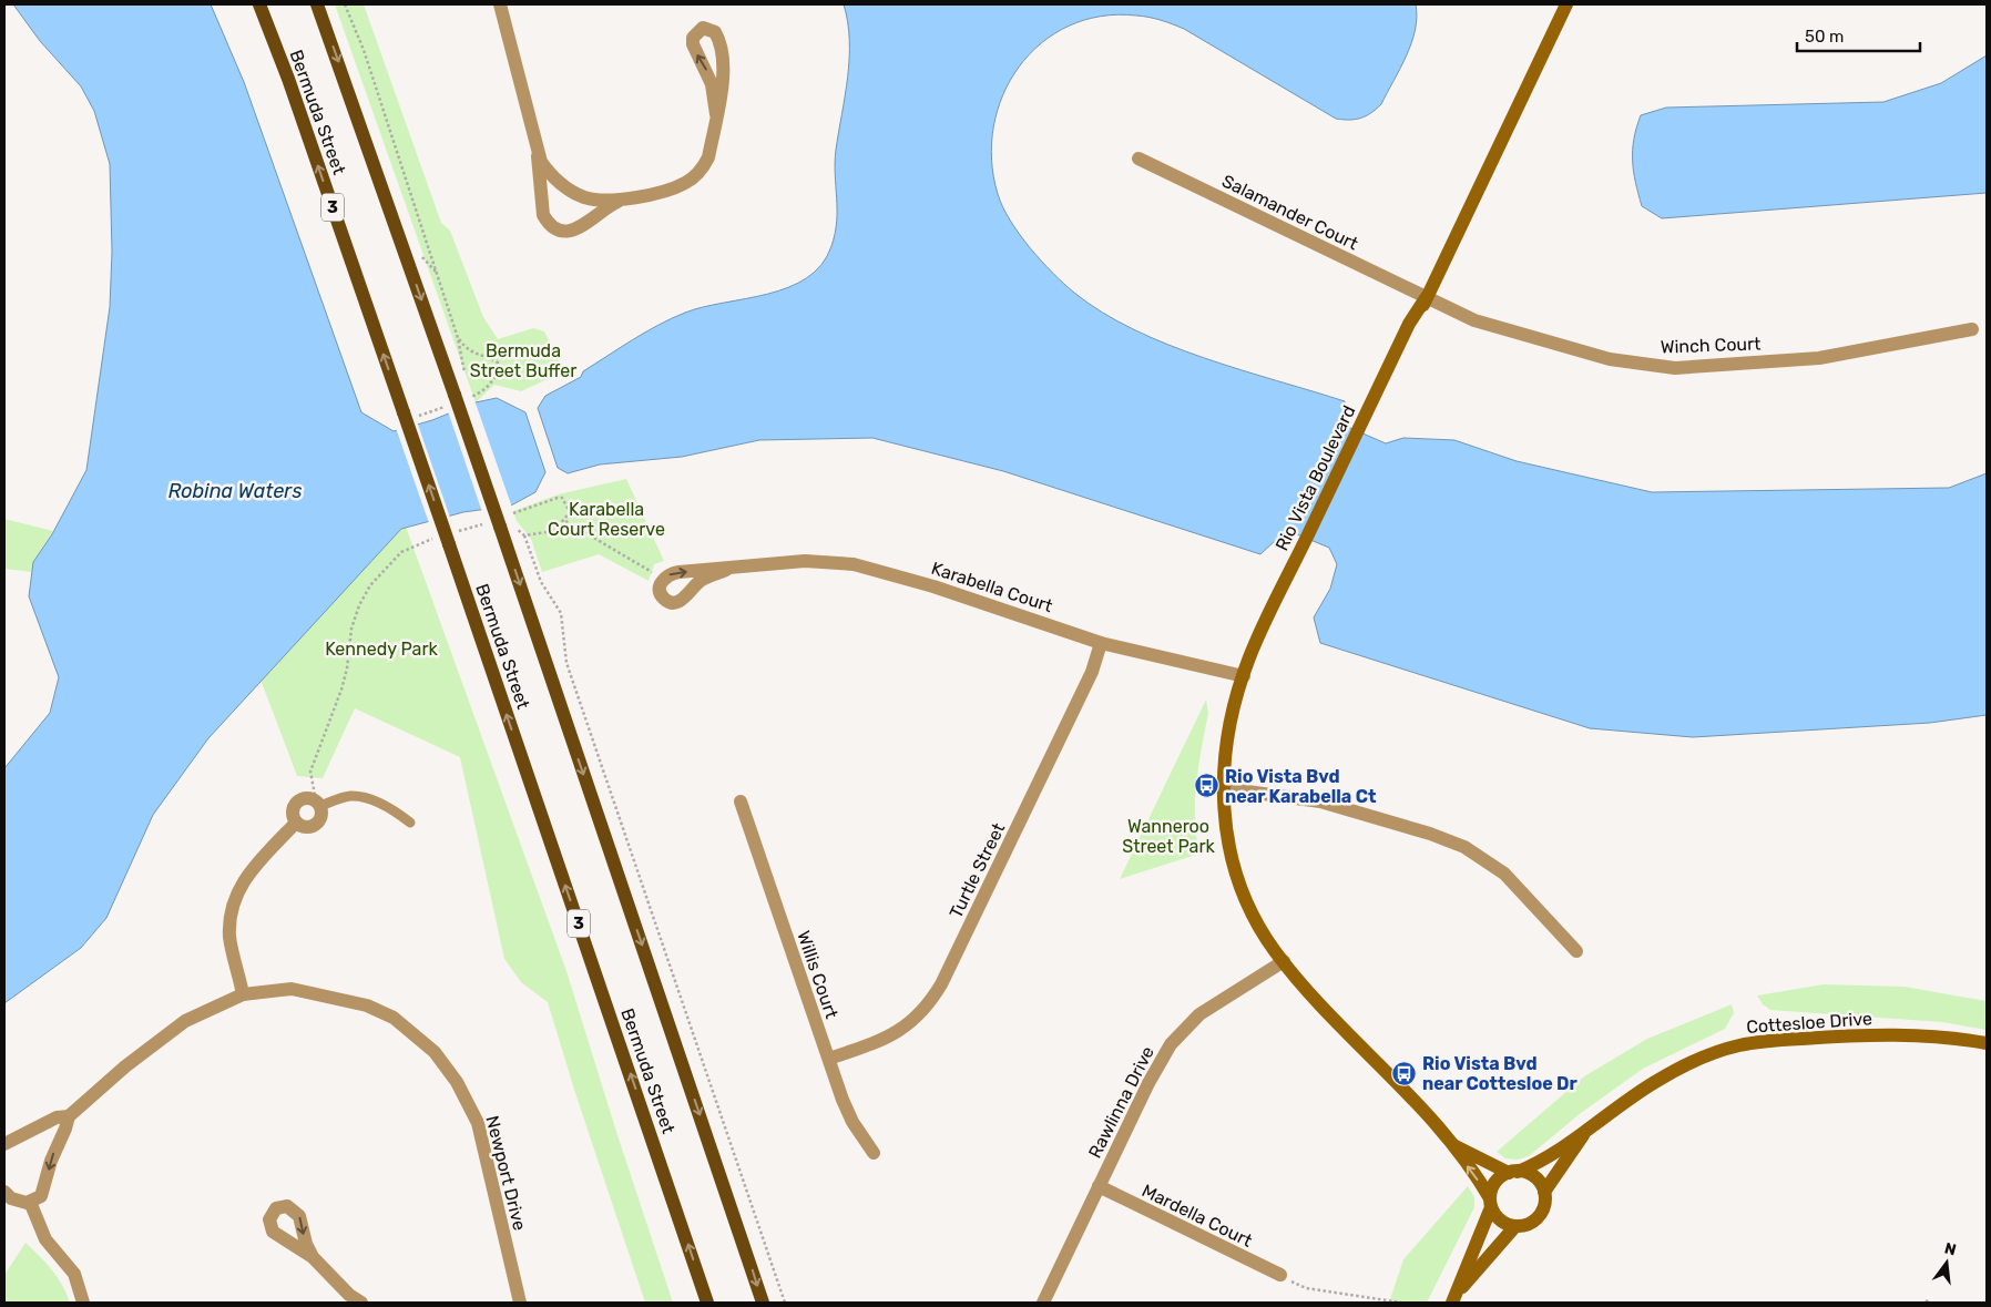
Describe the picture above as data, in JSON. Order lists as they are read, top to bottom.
{
  "streets": {
    "main road": ["Bermuda Street", "3"],
    "street": [
      "Salamander Court",
      "Winch Court",
      "Rio Vista Boulevard",
      "Karabella Court",
      "Turtle Street",
      "Willis Court",
      "Cottesloe Drive",
      "Rawlinna Drive",
      "Newport Drive",
      "Mardella Court"
    ]
  },
  "crossings": [
    ["Salamander Court", "Winch Court"],
    ["Salamander Court", "Rio Vista Boulevard"],
    ["Winch Court", "Rio Vista Boulevard"],
    ["Rio Vista Boulevard", "Karabella Court"],
    ["Rio Vista Boulevard", "Cottesloe Drive"],
    ["Rio Vista Boulevard", "Rawlinna Drive"],
    ["Karabella Court", "Turtle Street"],
    ["Turtle Street", "Willis Court"],
    ["Rawlinna Drive", "Mardella Court"]
  ],
  "water": ["Robina Waters"],
  "parks": [
    "Bermuda Street Buffer",
    "Karabella Court Reserve",
    "Kennedy Park",
    "Wanneroo Street Park"
  ],
  "places": {
    "bus stop": ["Rio Vista Bvd near Karabella Ct", "Rio Vista Bvd near Cottesloe Dr"]
  },
  "scale_bar": "50 m",
  "north": "top"
}
